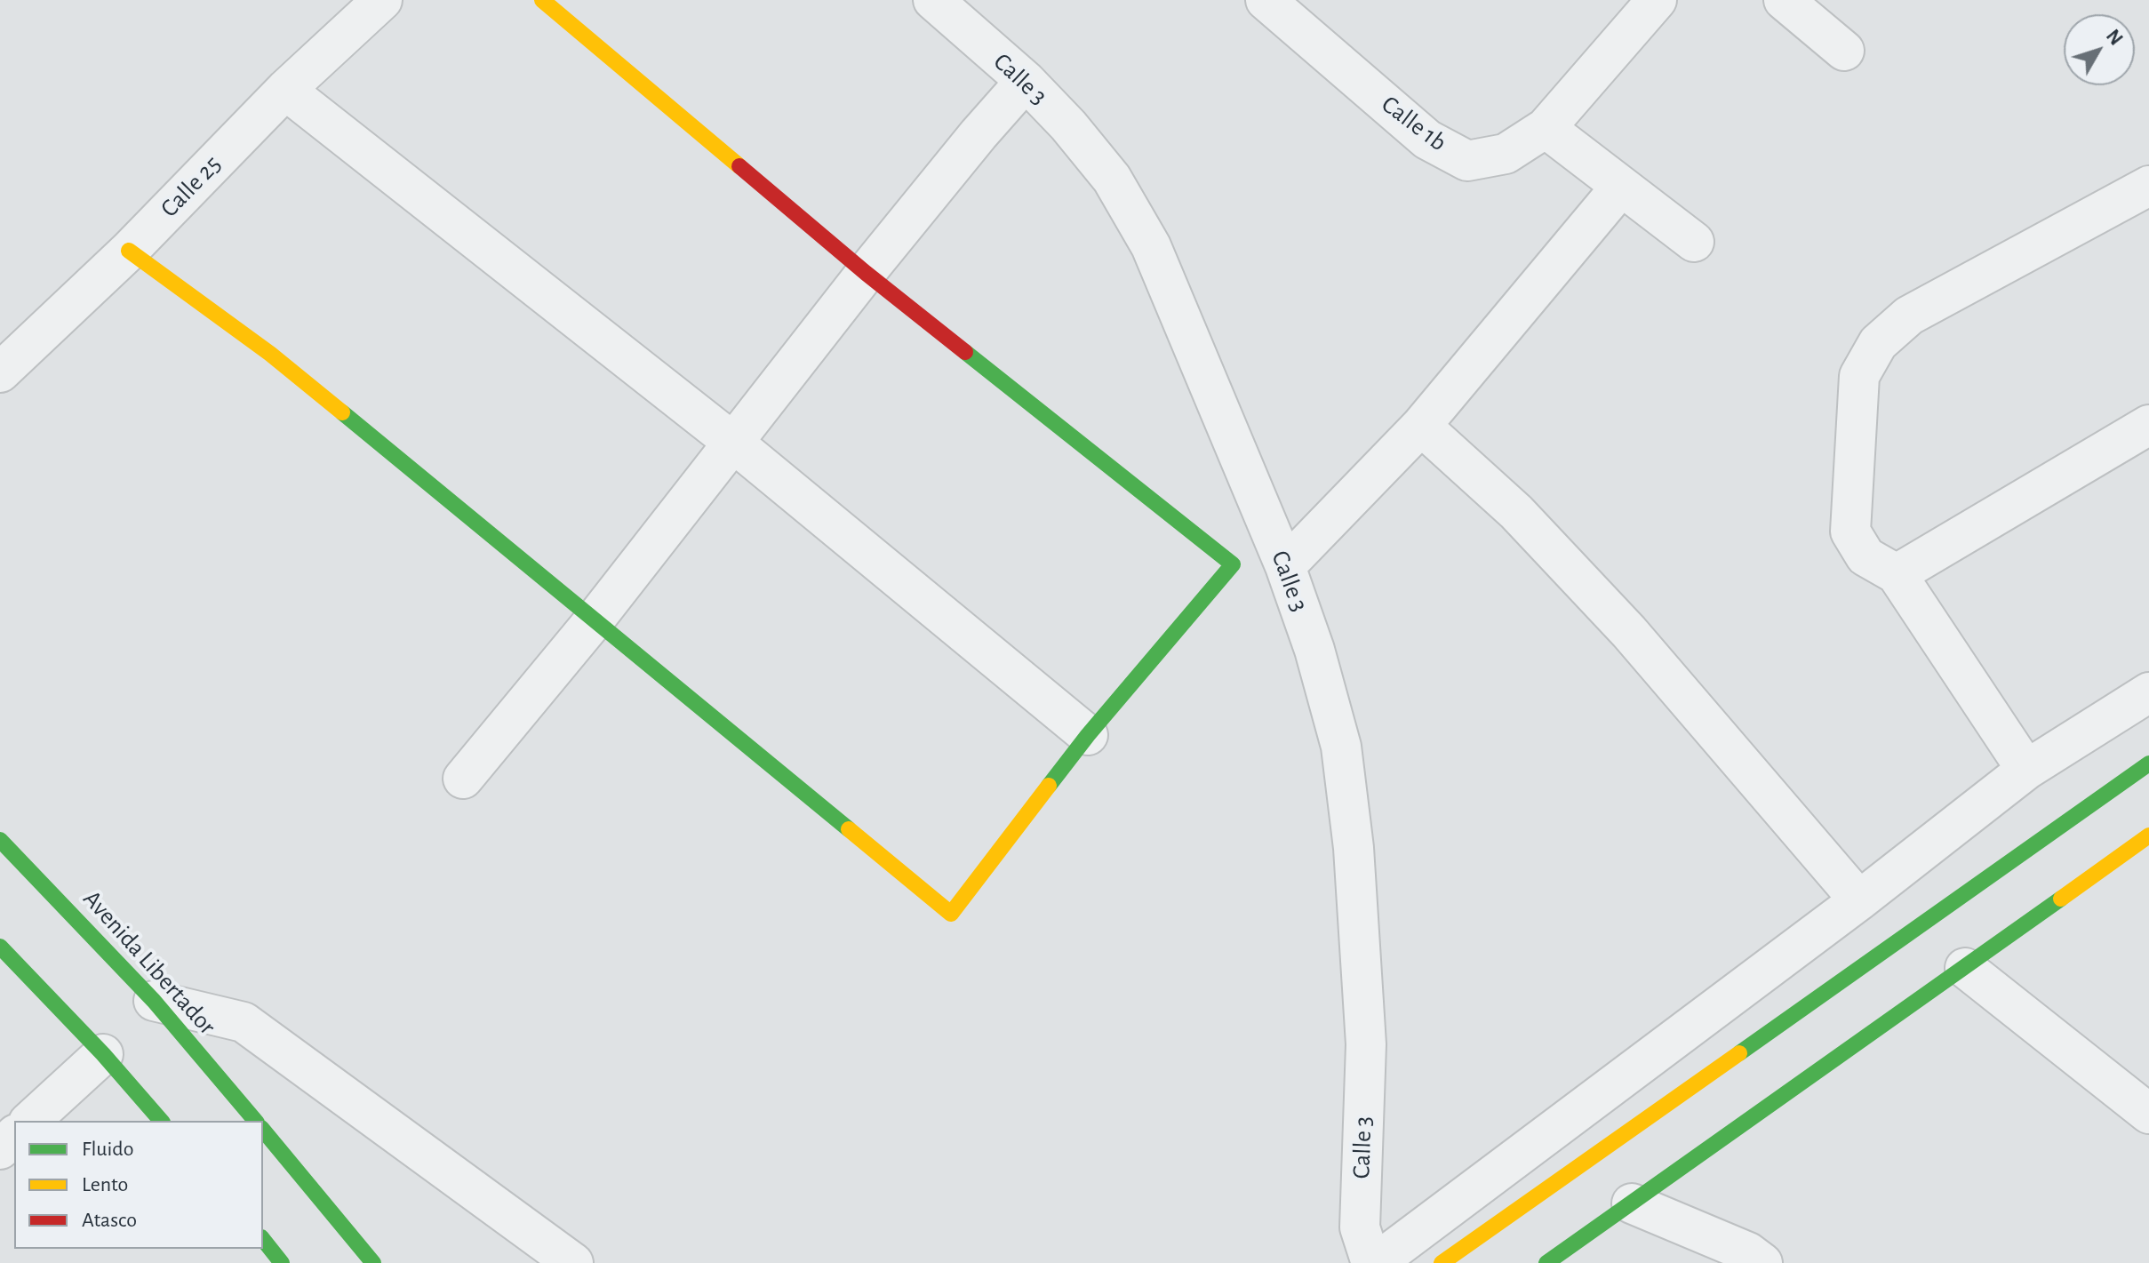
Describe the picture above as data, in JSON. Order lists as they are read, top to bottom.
{
  "streets": {
    "main road": ["Avenida Libertador"],
    "street": ["Calle 3", "Calle 1b", "Calle 25"]
  },
  "legend": ["Fluido", "Lento", "Atasco"],
  "north": "top right"
}
